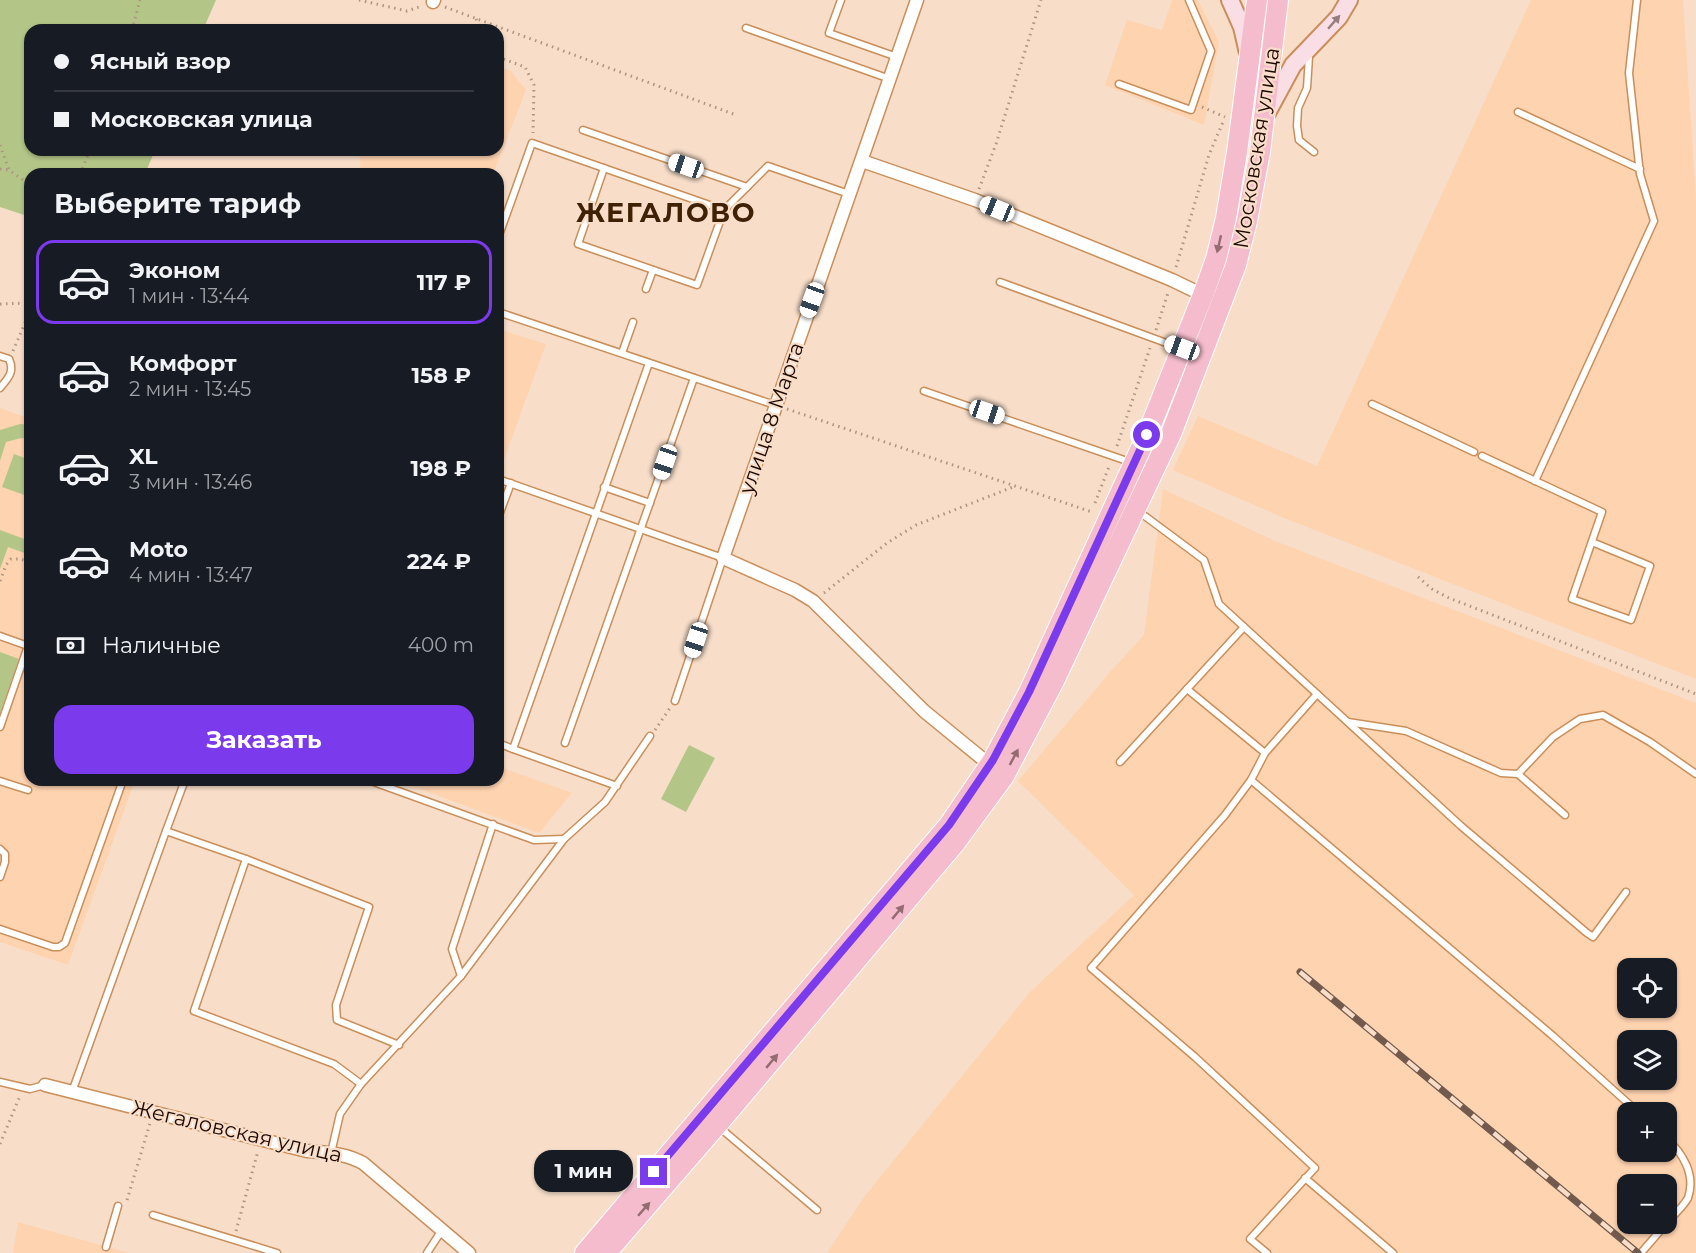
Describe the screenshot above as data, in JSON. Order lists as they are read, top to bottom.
{
  "streets": {
    "main road": ["Московская улица"],
    "street": ["улица 8 Марта", "Жегаловская улица"]
  },
  "districts": ["ЖЕГАЛОВО"],
  "page": {
    "banner": ["Ясный взор", "Московская улица"],
    "heading": "Выберите тариф",
    "list": [
      {
        "name": "Эконом",
        "note": "1 мин · 13:44",
        "value": "117 ₽"
      },
      {
        "name": "Комфорт",
        "note": "2 мин · 13:45",
        "value": "158 ₽"
      },
      {
        "name": "XL",
        "note": "3 мин · 13:46",
        "value": "198 ₽"
      },
      {
        "name": "Moto",
        "note": "4 мин · 13:47",
        "value": "224 ₽"
      }
    ],
    "pay": ["Наличные", "400 m"],
    "buttons": "Заказать",
    "map_buttons": ["+", "−"],
    "bubble": "1 мин"
  }
}
